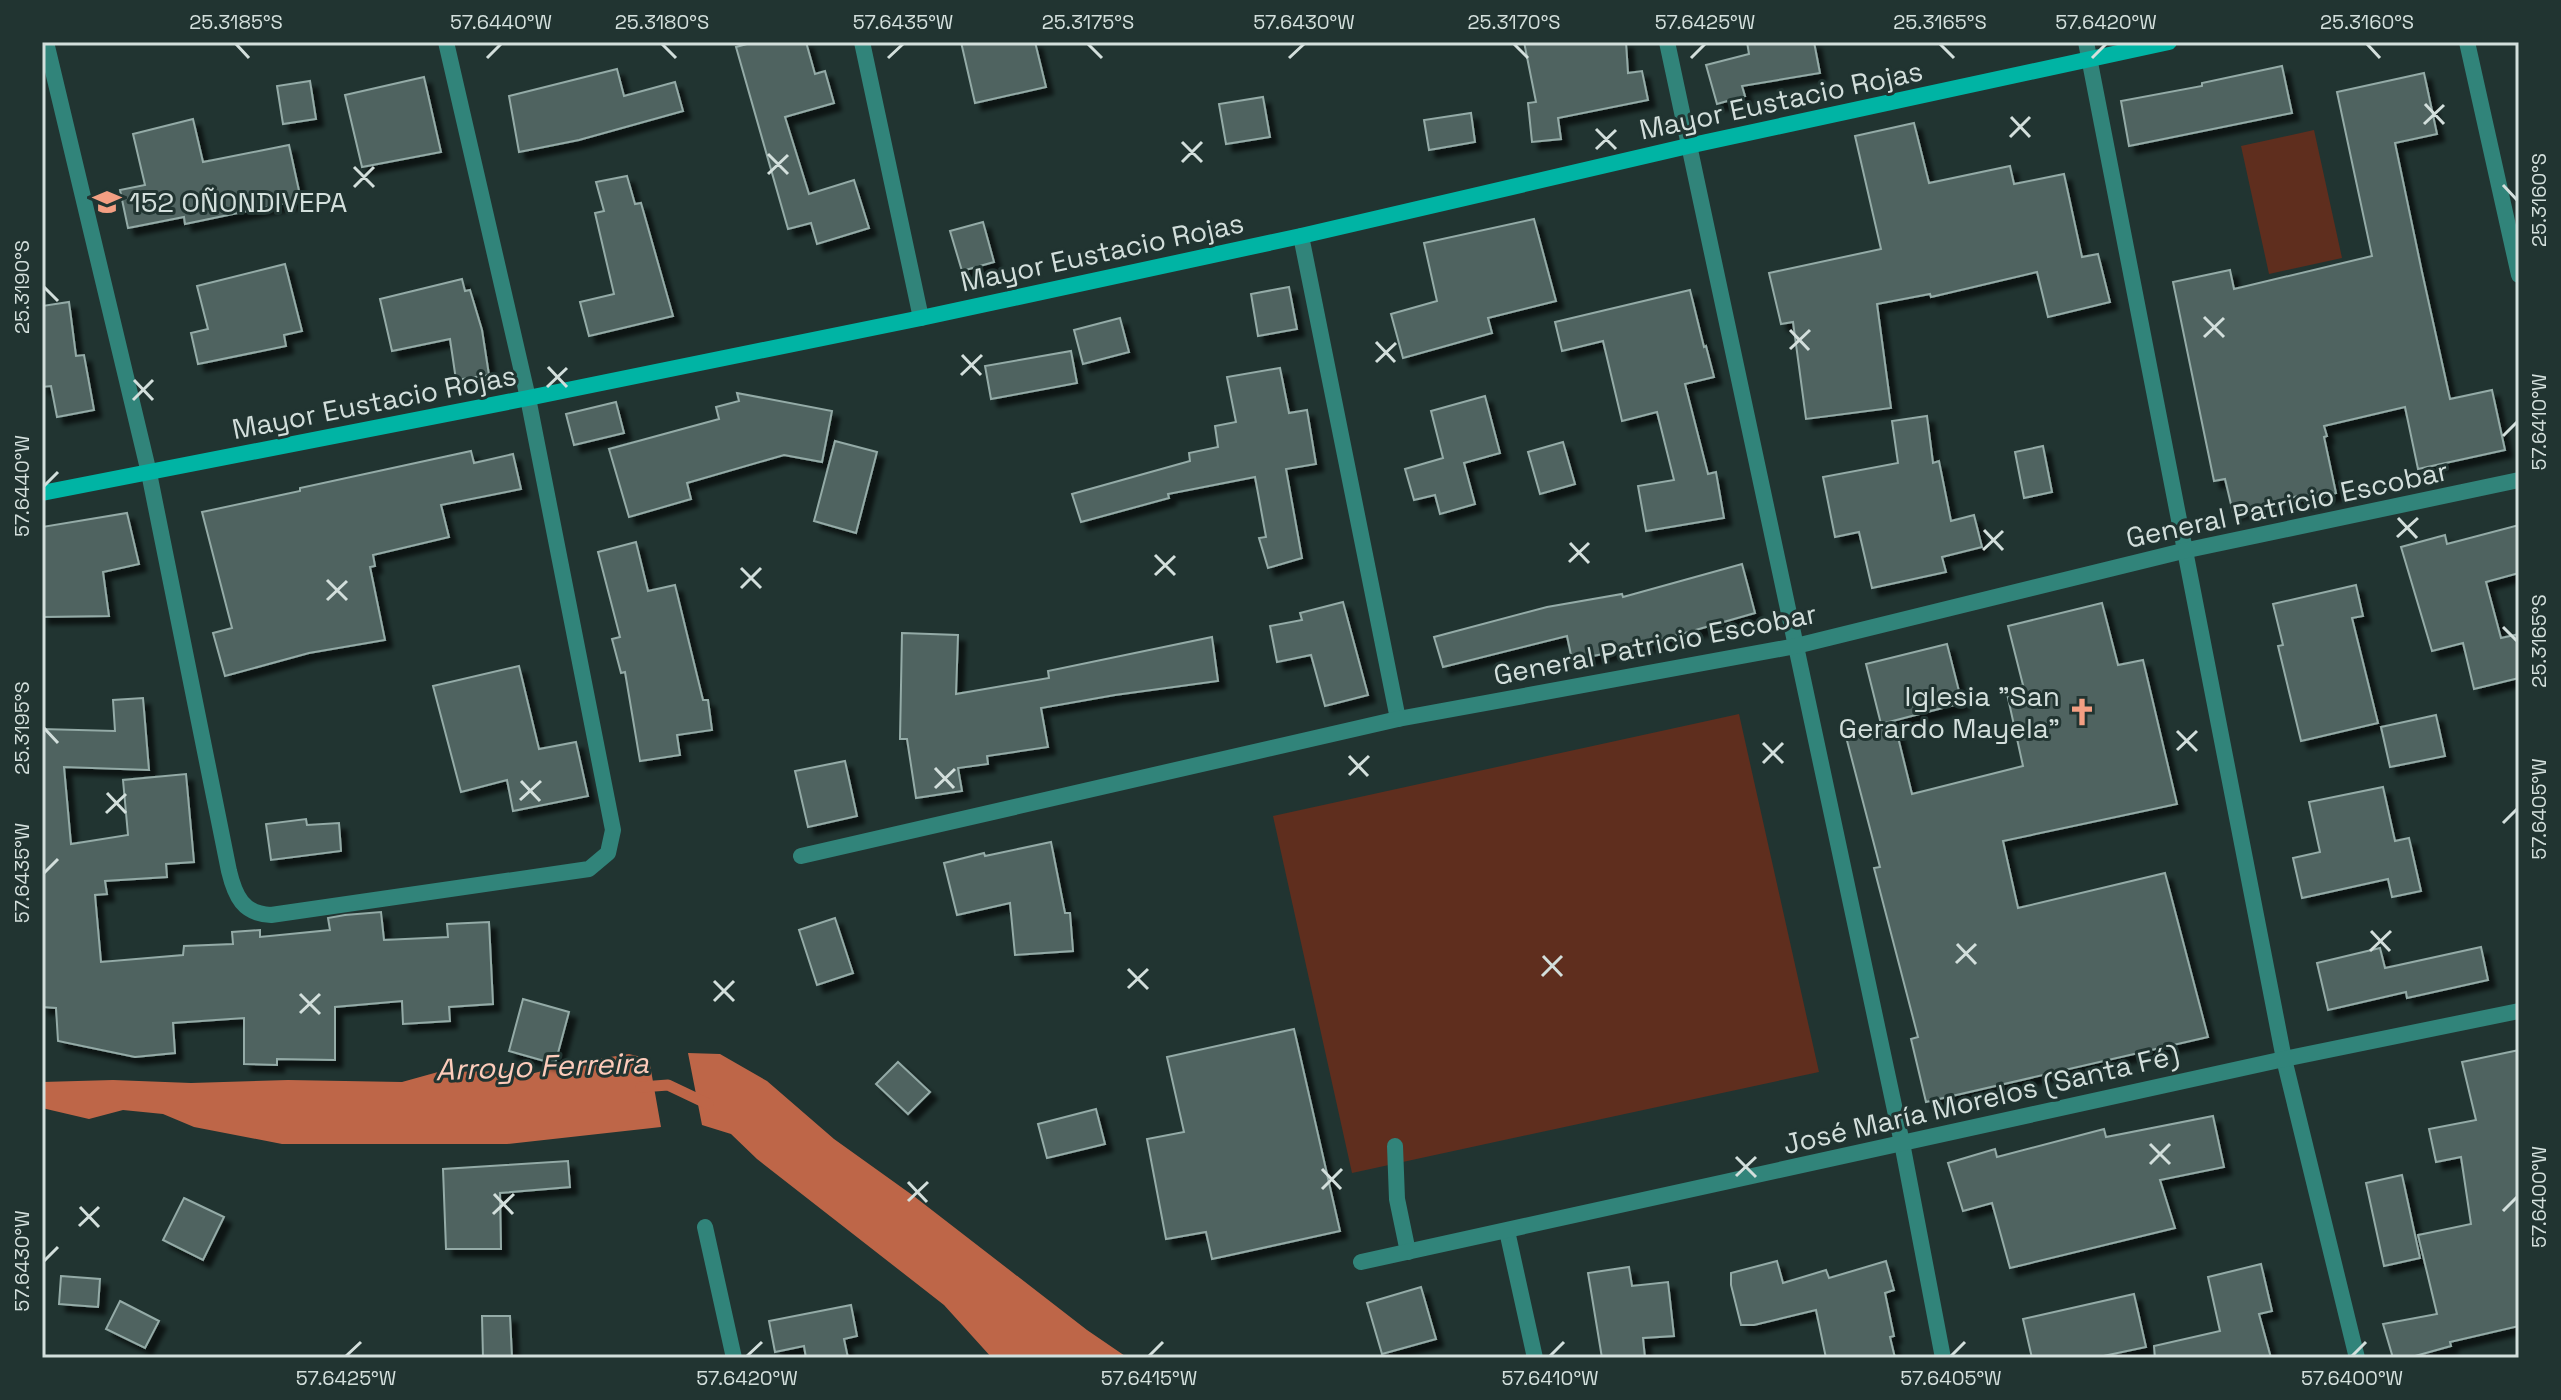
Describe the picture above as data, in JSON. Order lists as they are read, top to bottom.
{
  "streets": {
    "street": ["Mayor Eustacio Rojas", "General Patricio Escobar", "José María Morelos (Santa Fé)"]
  },
  "water": ["Arroyo Ferreira"],
  "places": {
    "school or university": ["152 OÑONDIVEPA"],
    "church": ["Iglesia \"San Gerardo Mayela\""]
  },
  "coordinates": [
    "25.3185°S",
    "57.6440°W",
    "25.3180°S",
    "57.6435°W",
    "25.3175°S",
    "57.6430°W",
    "25.3170°S",
    "57.6425°W",
    "25.3165°S",
    "57.6420°W",
    "25.3160°S",
    "25.3190°S",
    "57.6410°W",
    "25.3195°S",
    "57.6405°W",
    "57.6400°W",
    "57.6415°W"
  ]
}
